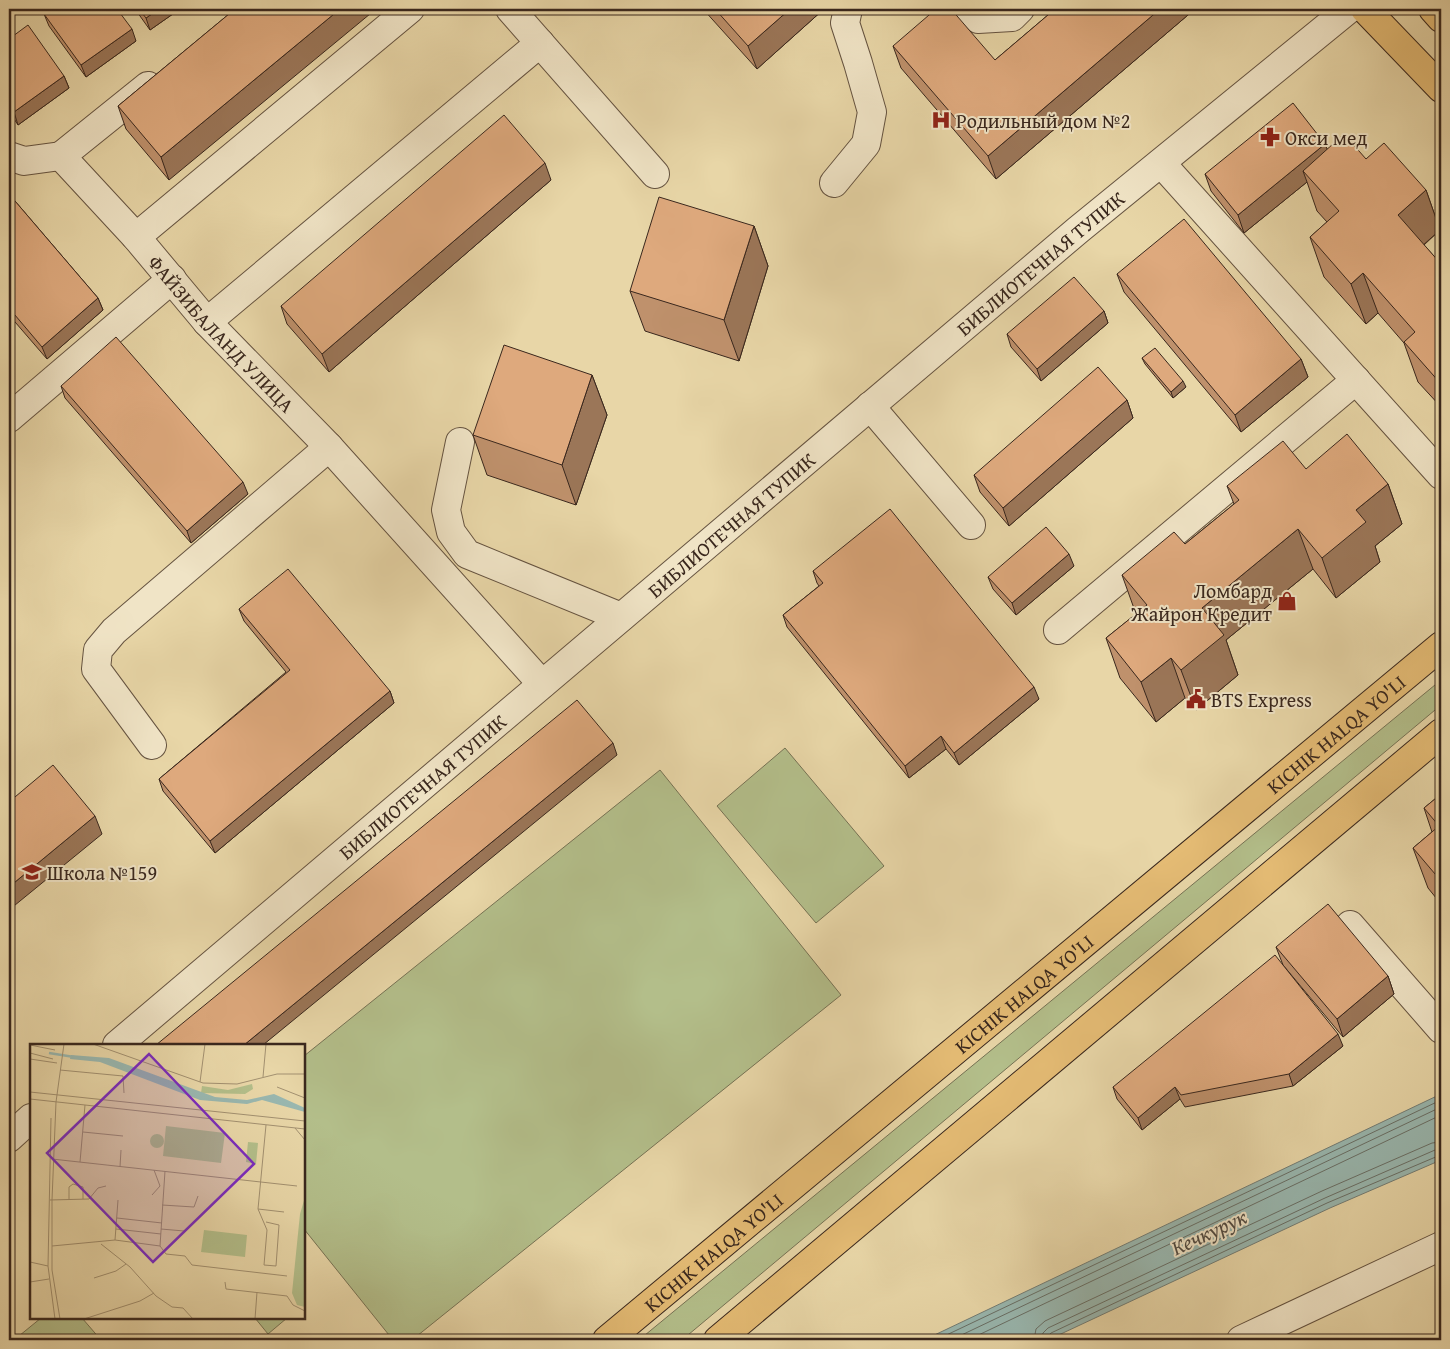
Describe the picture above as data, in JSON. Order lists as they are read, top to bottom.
{
  "streets": {
    "main road": ["KICHIK HALQA YO'LI"],
    "street": ["БИБЛИОТЕЧНАЯ ТУПИК", "ФАЙЗИБАЛАНД УЛИЦА"]
  },
  "crossings": [
    ["БИБЛИОТЕЧНАЯ ТУПИК", "ФАЙЗИБАЛАНД УЛИЦА"]
  ],
  "water": ["Кечкурук"],
  "places": {
    "hospital": ["Родильный дом №2"],
    "pharmacy": ["Окси мед"],
    "shop": ["Ломбард Жайрон Кредит"],
    "public building": ["BTS Express"],
    "school or university": ["Школа №159"]
  }
}
